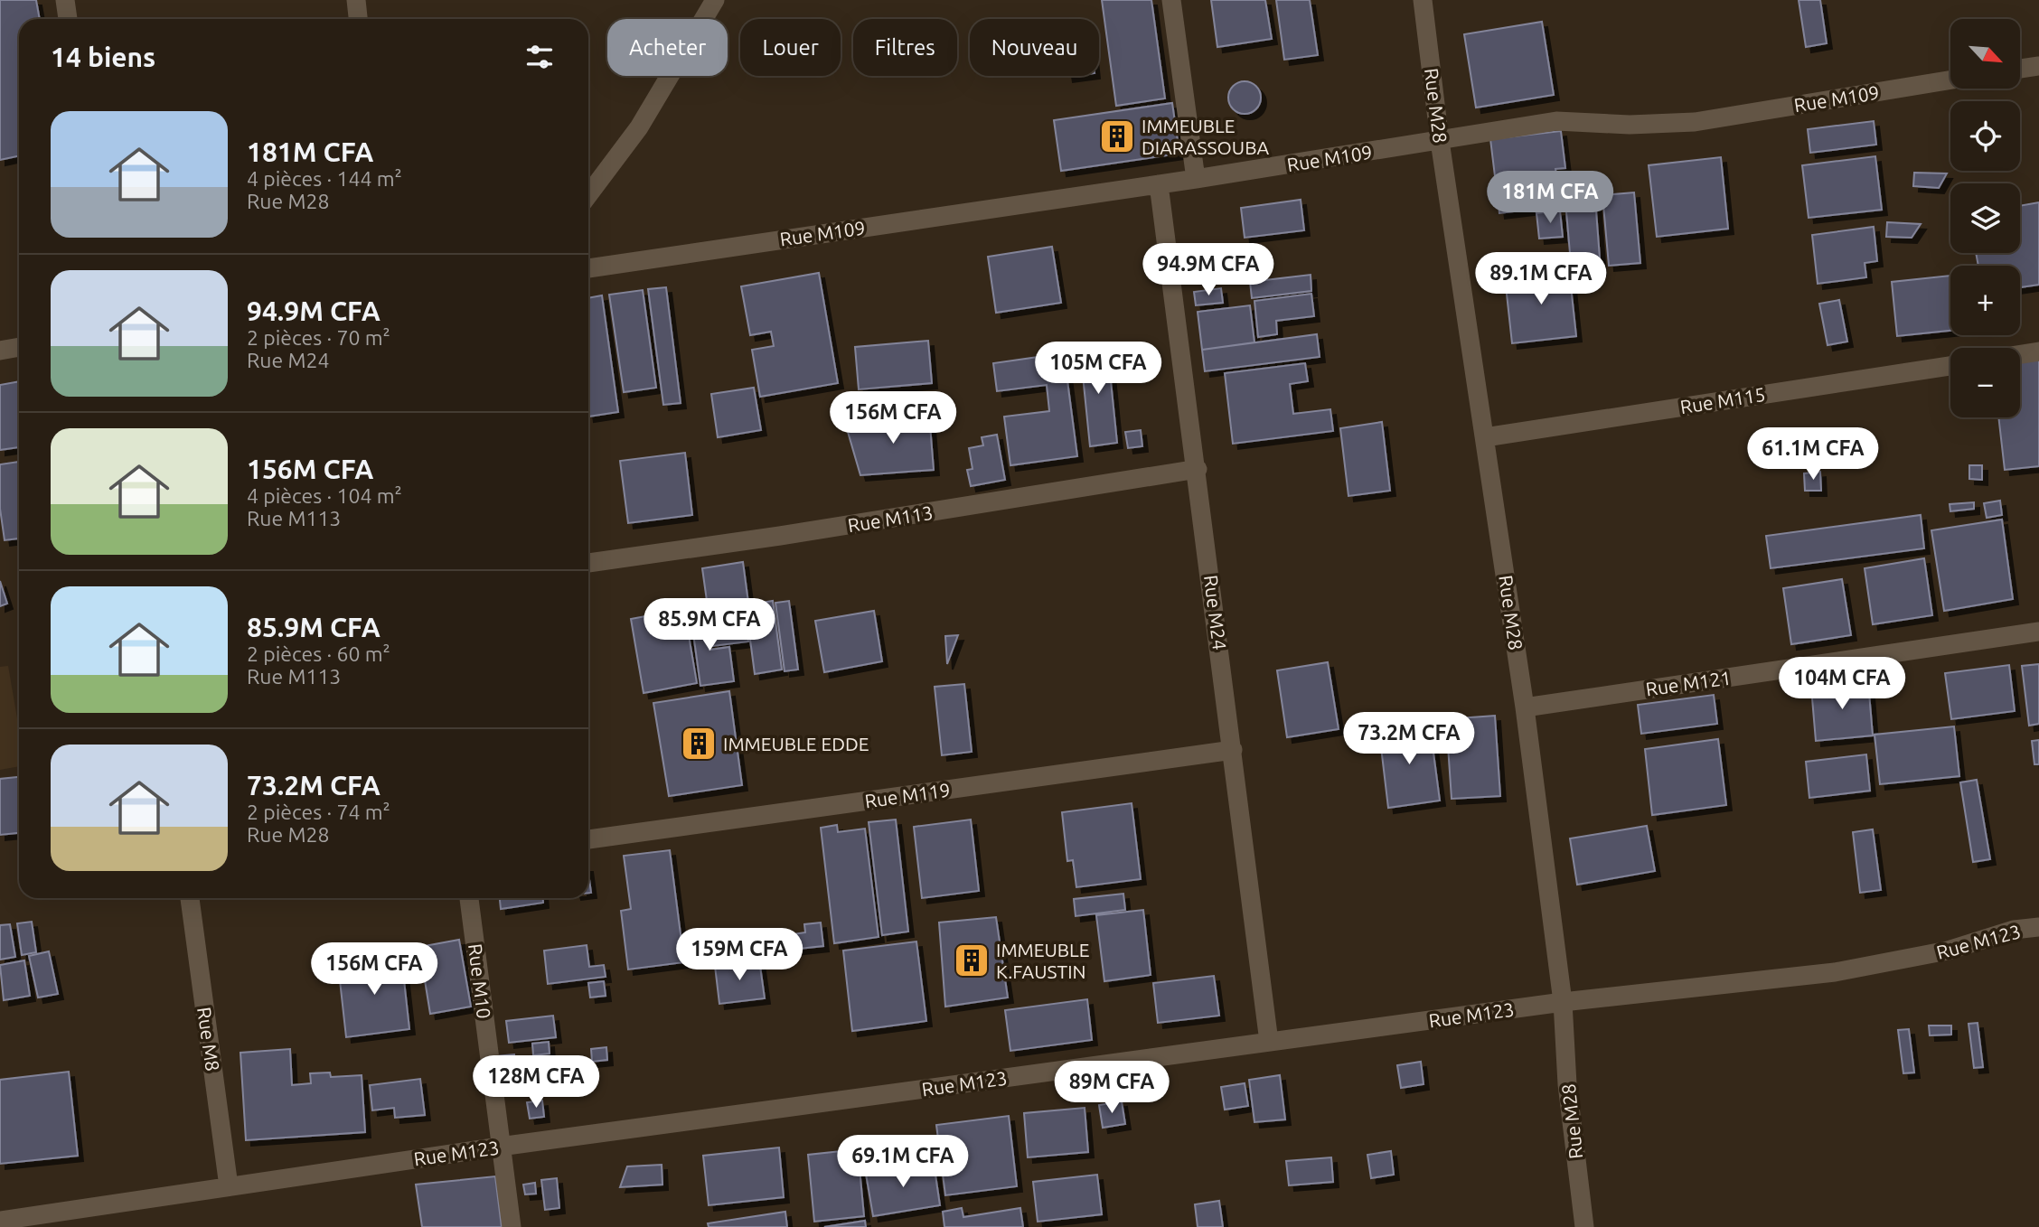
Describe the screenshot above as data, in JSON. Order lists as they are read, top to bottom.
{
  "streets": {
    "street": [
      "Rue M109",
      "Rue M28",
      "Rue M115",
      "Rue M113",
      "Rue M24",
      "Rue M121",
      "Rue M119",
      "Rue M123",
      "Rue M10",
      "Rue M8"
    ]
  },
  "crossings": [
    ["Rue M109", "Rue M28"],
    ["Rue M109", "Rue M24"],
    ["Rue M28", "Rue M115"],
    ["Rue M28", "Rue M121"],
    ["Rue M28", "Rue M123"],
    ["Rue M113", "Rue M24"],
    ["Rue M24", "Rue M119"],
    ["Rue M24", "Rue M123"],
    ["Rue M123", "Rue M10"],
    ["Rue M123", "Rue M8"]
  ],
  "places": {
    "building": ["IMMEUBLE DIARASSOUBA", "IMMEUBLE EDDE", "IMMEUBLE K.FAUSTIN"]
  },
  "north": "bottom right",
  "page": {
    "map_buttons": ["+", "−"],
    "chip": [
      "Acheter",
      "Louer",
      "Filtres",
      "Nouveau"
    ],
    "heading": "14 biens",
    "list": [
      {
        "name": "181M CFA",
        "note": "4 pièces · 144 m² · Rue M28"
      },
      {
        "name": "94.9M CFA",
        "note": "2 pièces · 70 m² · Rue M24"
      },
      {
        "name": "156M CFA",
        "note": "4 pièces · 104 m² · Rue M113"
      },
      {
        "name": "85.9M CFA",
        "note": "2 pièces · 60 m² · Rue M113"
      },
      {
        "name": "73.2M CFA",
        "note": "2 pièces · 74 m² · Rue M28"
      }
    ],
    "price": [
      "181M CFA",
      "94.9M CFA",
      "89.1M CFA",
      "105M CFA",
      "156M CFA",
      "61.1M CFA",
      "85.9M CFA",
      "104M CFA",
      "73.2M CFA",
      "159M CFA",
      "156M CFA",
      "128M CFA",
      "89M CFA",
      "69.1M CFA"
    ]
  }
}
